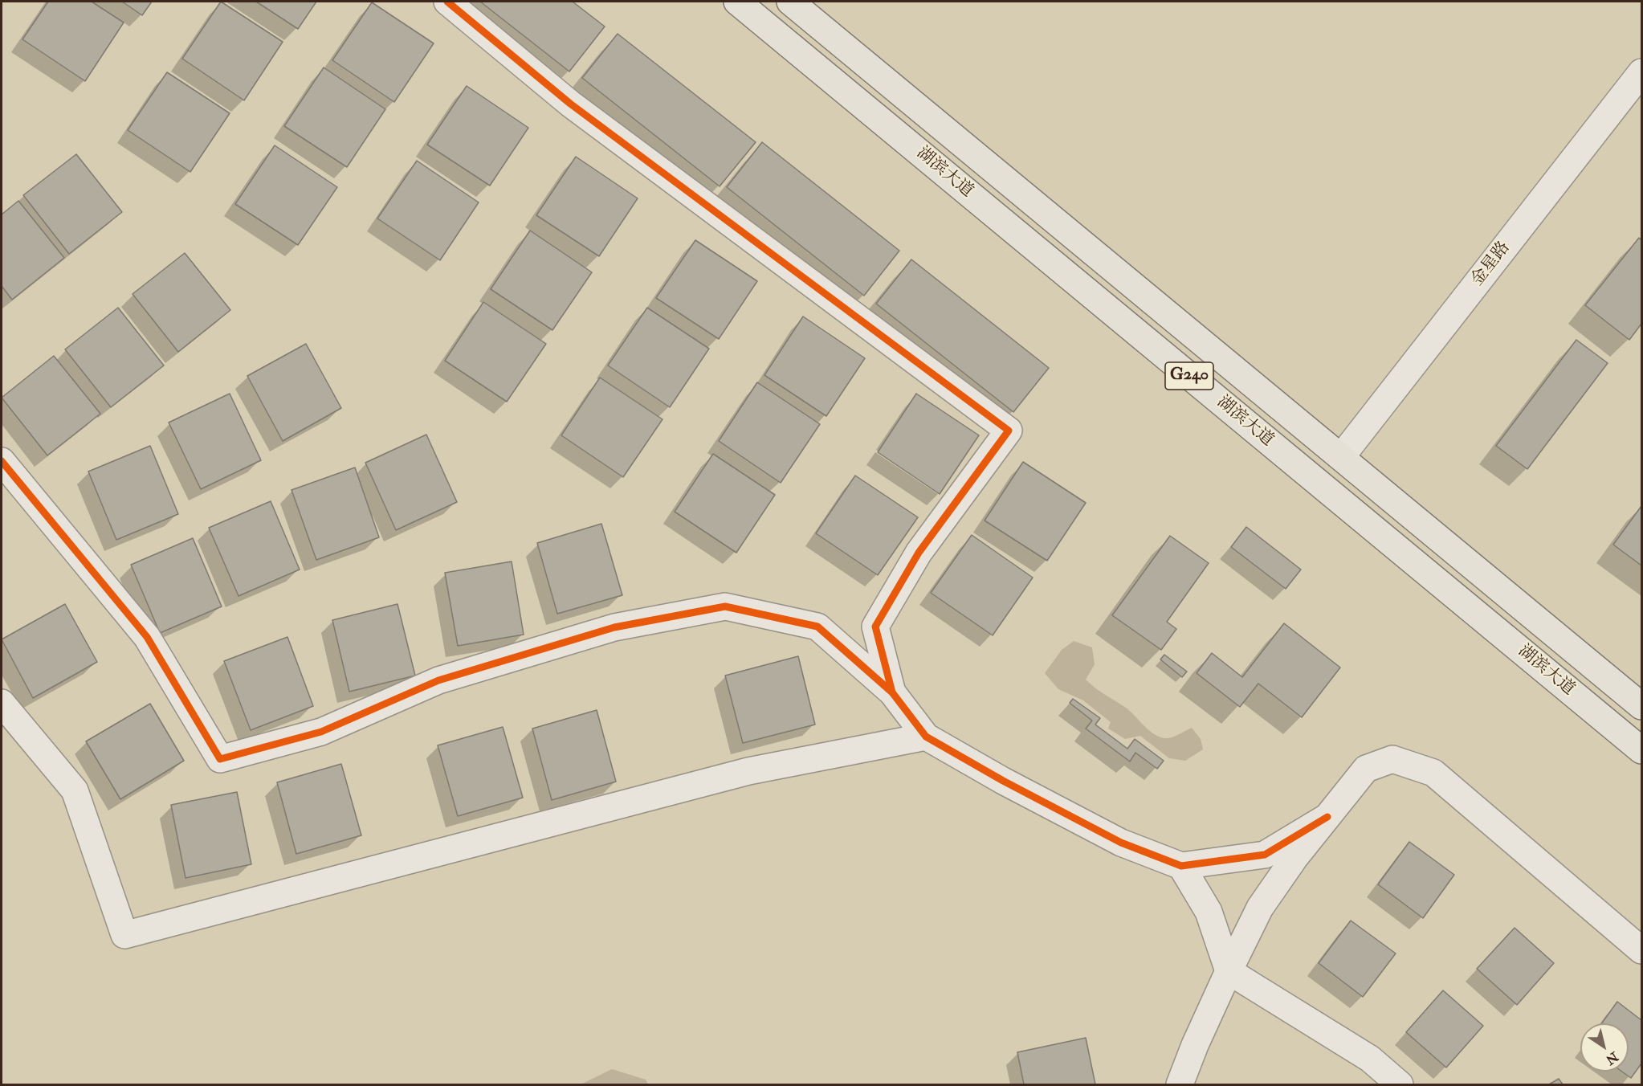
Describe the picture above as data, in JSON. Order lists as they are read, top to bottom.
{
  "streets": {
    "highway": ["湖滨大道", "G240"],
    "street": ["金星路"]
  },
  "crossings": [
    ["湖滨大道", "金星路"]
  ],
  "north": "bottom right"
}
